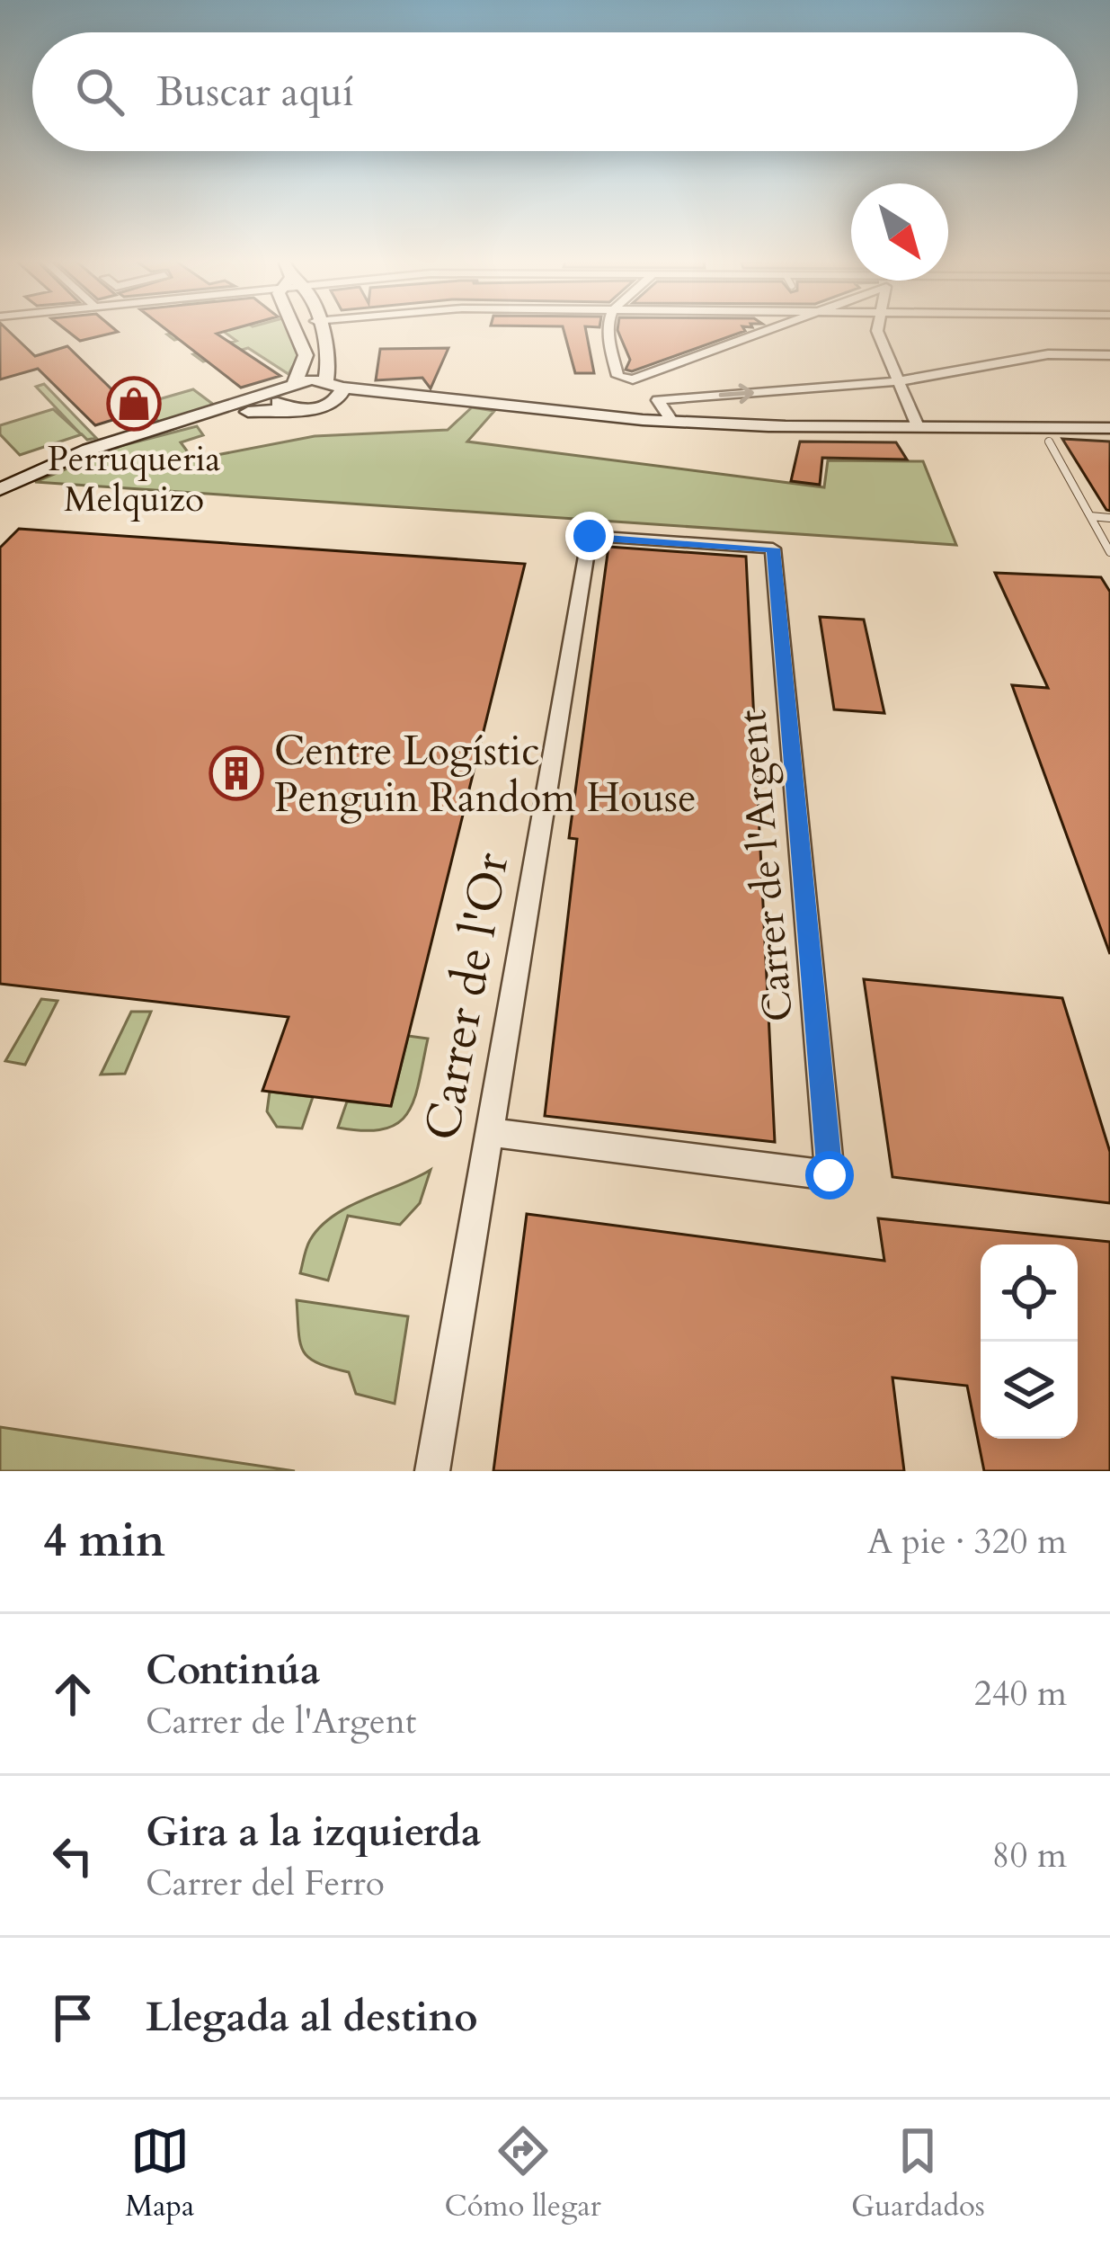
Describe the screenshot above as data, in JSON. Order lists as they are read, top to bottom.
{
  "streets": {
    "street": ["Carrer de l'Argent", "Carrer de l'Or"]
  },
  "crossings": [
    ["Carrer de l'Argent", "Carrer de l'Or"]
  ],
  "places": {
    "shop": ["Perruqueria Melquizo"],
    "building": ["Centre Logístic Penguin Random House"]
  },
  "north": "bottom right",
  "page": {
    "search": "Buscar aquí",
    "heading": ["4 min", "A pie · 320 m"],
    "list": [
      ["Continúa", "Carrer de l'Argent", "240 m"],
      ["Gira a la izquierda", "Carrer del Ferro", "80 m"],
      "Llegada al destino"
    ],
    "nav": ["Mapa", "Cómo llegar", "Guardados"]
  }
}
